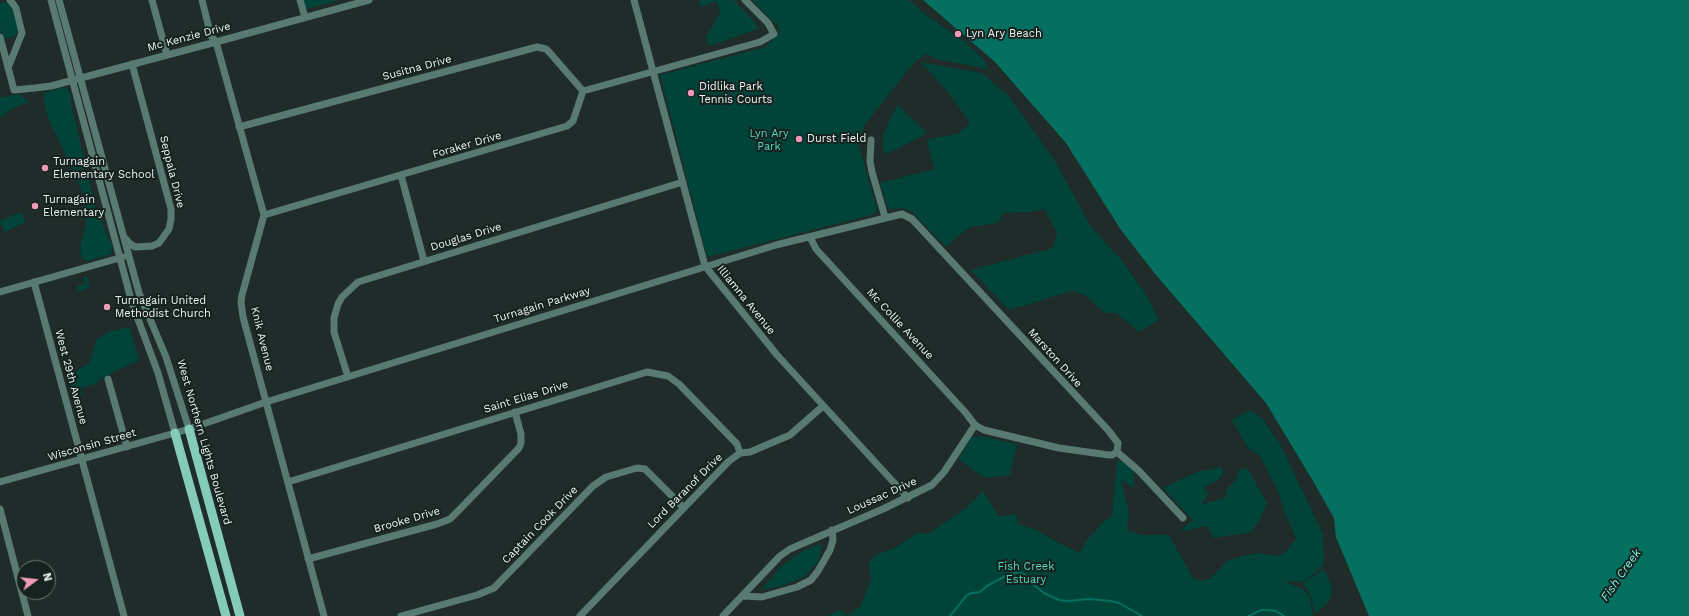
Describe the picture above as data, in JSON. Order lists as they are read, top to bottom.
{
  "streets": {
    "main road": ["West Northern Lights Boulevard"],
    "street": [
      "Mc Kenzie Drive",
      "Susitna Drive",
      "Foraker Drive",
      "Seppala Drive",
      "Douglas Drive",
      "Illiamna Avenue",
      "Turnagain Parkway",
      "Mc Collie Avenue",
      "Knik Avenue",
      "Marston Drive",
      "West 29th Avenue",
      "Saint Elias Drive",
      "Wisconsin Street",
      "Lord Baranof Drive",
      "Loussac Drive",
      "Brooke Drive",
      "Captain Cook Drive"
    ]
  },
  "crossings": [
    ["Mc Kenzie Drive", "Seppala Drive"],
    ["Mc Kenzie Drive", "West Northern Lights Boulevard"],
    ["Susitna Drive", "Foraker Drive"],
    ["Foraker Drive", "Knik Avenue"],
    ["Seppala Drive", "West Northern Lights Boulevard"],
    ["Douglas Drive", "Illiamna Avenue"],
    ["Douglas Drive", "Turnagain Parkway"],
    ["Illiamna Avenue", "Turnagain Parkway"],
    ["Illiamna Avenue", "Lord Baranof Drive"],
    ["Illiamna Avenue", "Loussac Drive"],
    ["Turnagain Parkway", "Mc Collie Avenue"],
    ["Turnagain Parkway", "Knik Avenue"],
    ["Turnagain Parkway", "Marston Drive"],
    ["Turnagain Parkway", "West Northern Lights Boulevard"],
    ["Turnagain Parkway", "Wisconsin Street"],
    ["Mc Collie Avenue", "Loussac Drive"],
    ["Knik Avenue", "Saint Elias Drive"],
    ["Knik Avenue", "Brooke Drive"],
    ["West 29th Avenue", "Wisconsin Street"],
    ["Saint Elias Drive", "Lord Baranof Drive"],
    ["Saint Elias Drive", "Brooke Drive"],
    ["West Northern Lights Boulevard", "Wisconsin Street"],
    ["Lord Baranof Drive", "Captain Cook Drive"]
  ],
  "water": ["Fish Creek"],
  "parks": ["Lyn Ary Park", "Fish Creek Estuary"],
  "places": [
    "Lyn Ary Beach",
    "Didlika Park Tennis Courts",
    "Durst Field",
    "Turnagain Elementary School",
    "Turnagain Elementary",
    "Turnagain United Methodist Church"
  ],
  "north": "right"
}
